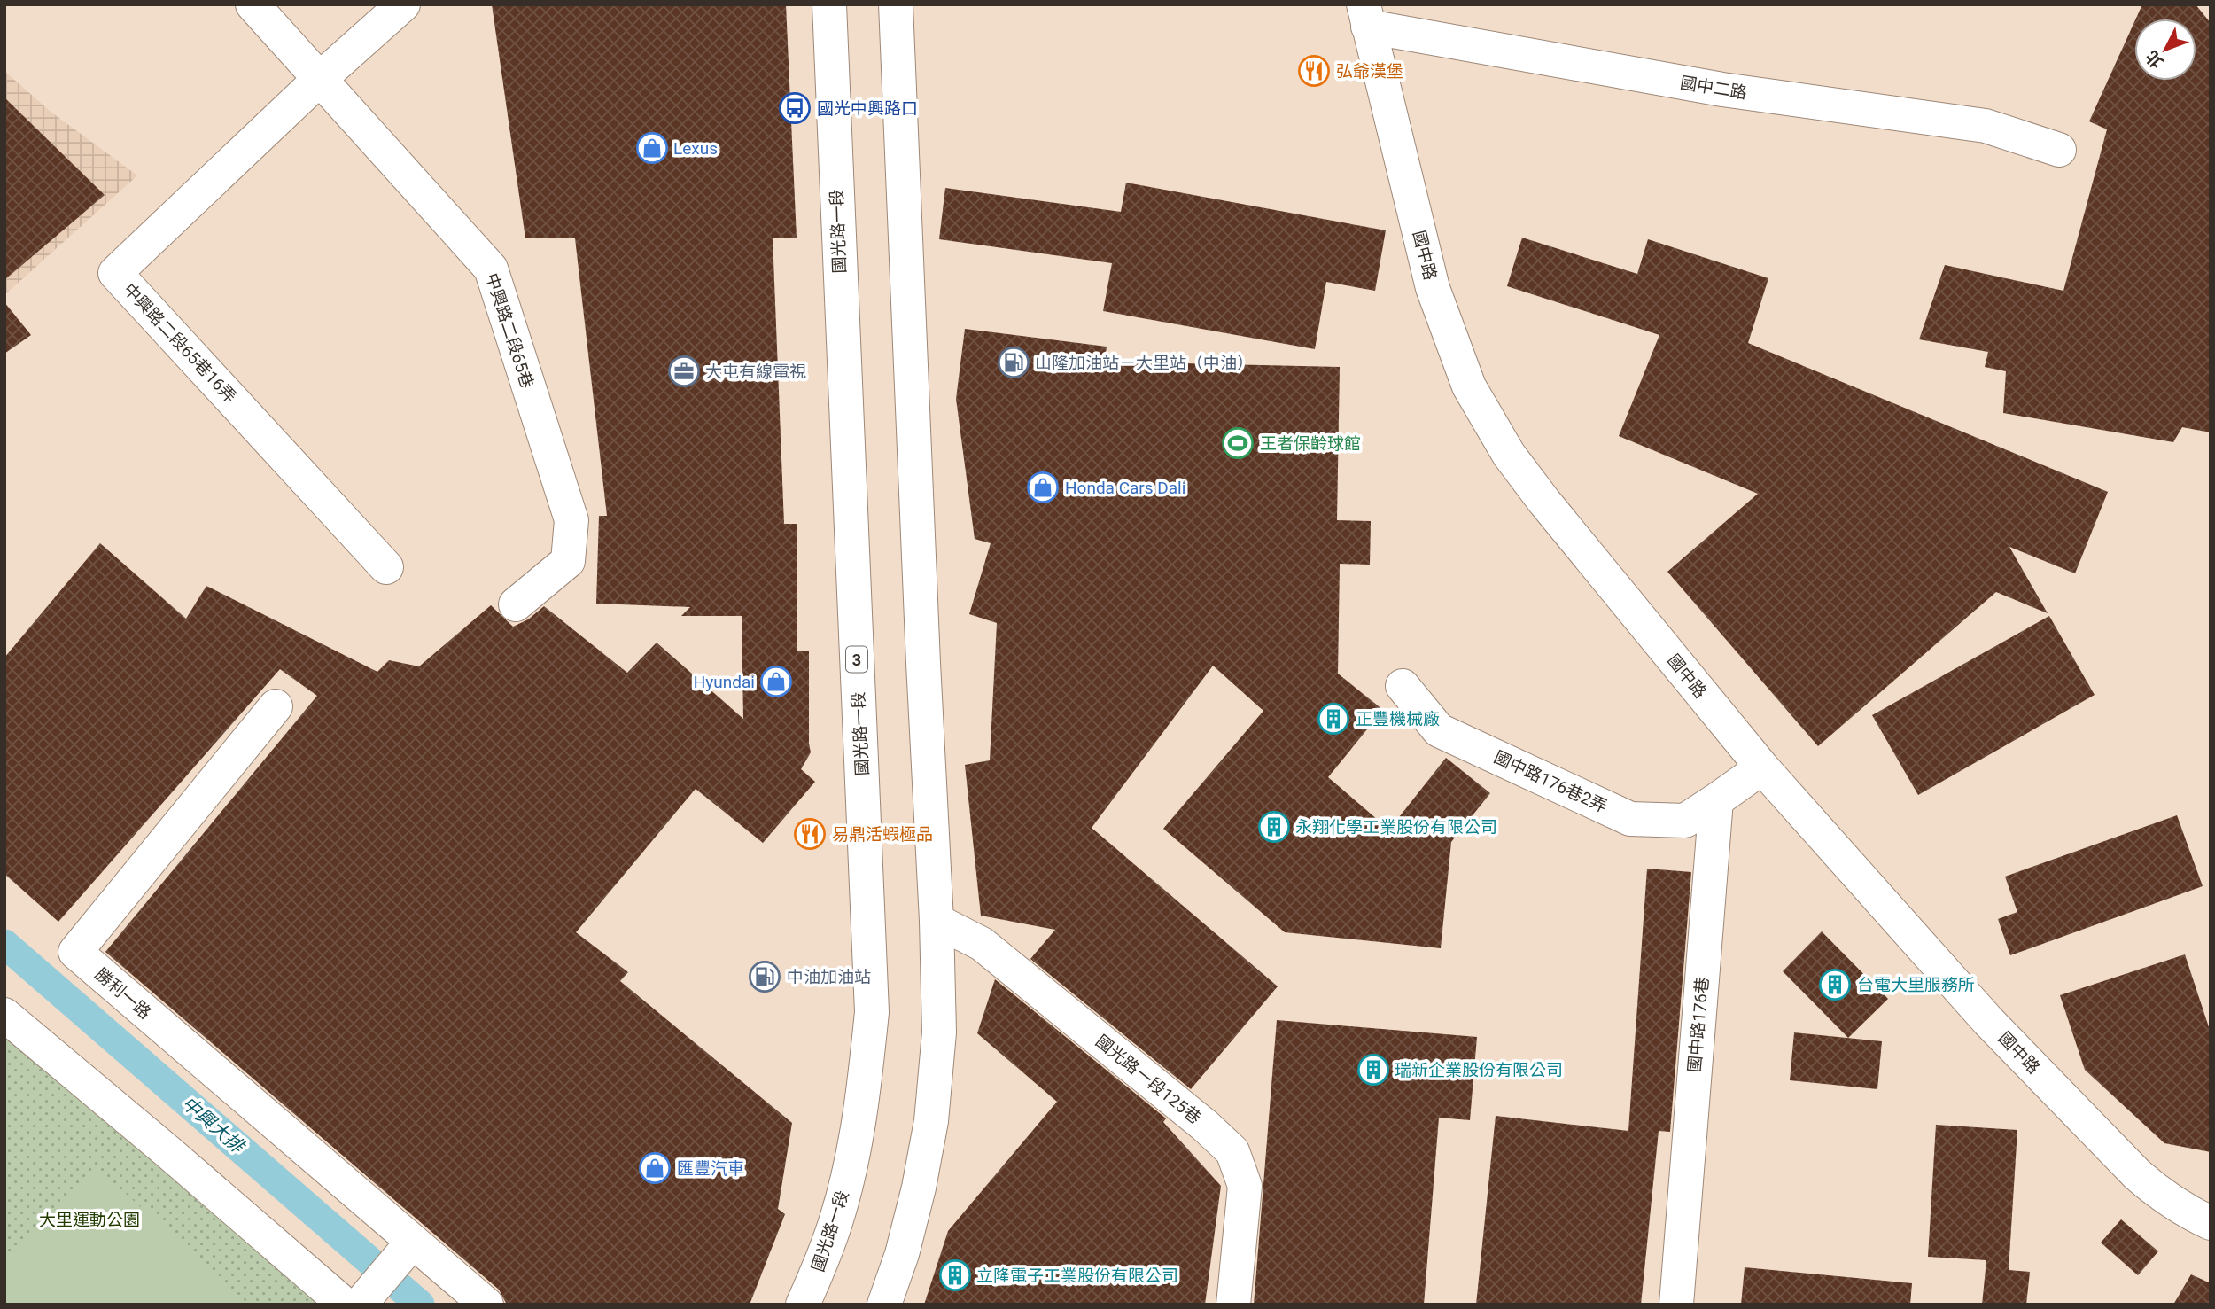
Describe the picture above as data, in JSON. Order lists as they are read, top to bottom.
{
  "streets": {
    "street": [
      "國中二路",
      "國光路一段",
      "國中路",
      "中興路二段65巷",
      "中興路二段65巷16弄",
      "3",
      "國中路176巷2弄",
      "勝利一路",
      "國中路176巷",
      "國光路一段125巷"
    ]
  },
  "crossings": [
    ["國中二路", "國中路"],
    ["中興路二段65巷", "中興路二段65巷16弄"],
    ["國中路176巷2弄", "國中路176巷"]
  ],
  "water": ["中興大排"],
  "parks": ["大里運動公園"],
  "places": {
    "restaurant": ["弘爺漢堡", "易鼎活蝦極品"],
    "bus stop": ["國光中興路口"],
    "shop": [
      "Lexus",
      "Honda Cars Dali",
      "Hyundai",
      "匯豐汽車"
    ],
    "fuel station": ["山隆加油站－大里站（中油）", "中油加油站"],
    "office": ["大屯有線電視"],
    "sports": ["王者保齡球館"],
    "building": [
      "正豐機械廠",
      "永翔化學工業股份有限公司",
      "台電大里服務所",
      "瑞新企業股份有限公司",
      "立隆電子工業股份有限公司"
    ]
  },
  "north": "bottom left"
}
